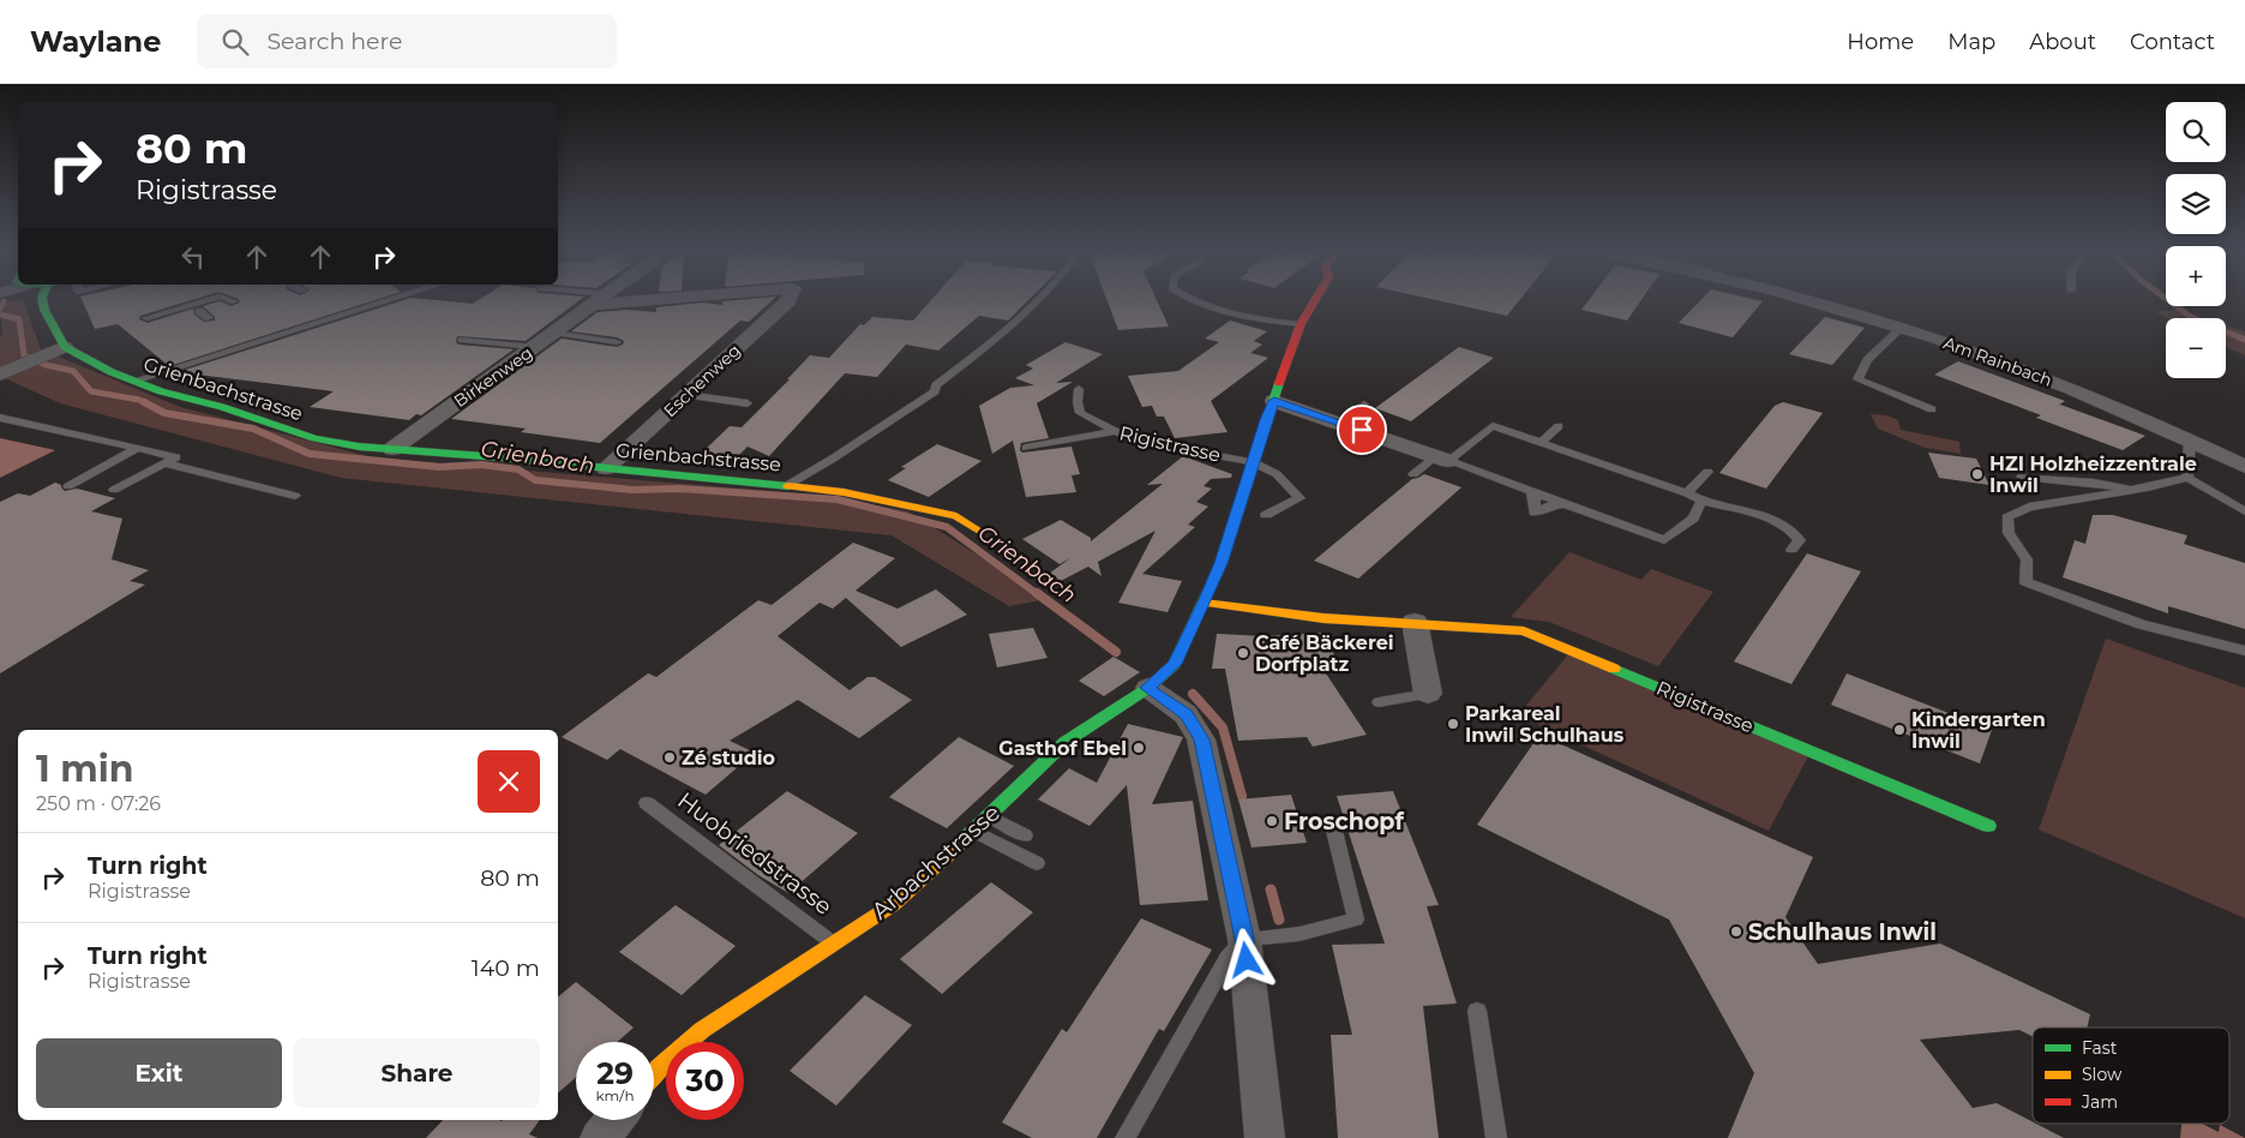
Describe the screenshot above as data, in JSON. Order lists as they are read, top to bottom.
{
  "streets": {
    "street": [
      "Am Rainbach",
      "Birkenweg",
      "Eschenweg",
      "Grienbachstrasse",
      "Rigistrasse",
      "Arbachstrasse"
    ],
    "lane": ["Huobriedstrasse"]
  },
  "crossings": [
    ["Birkenweg", "Grienbachstrasse"],
    ["Eschenweg", "Grienbachstrasse"],
    ["Huobriedstrasse", "Arbachstrasse"]
  ],
  "water": ["Grienbach"],
  "places": [
    "HZI Holzheizzentrale Inwil",
    "Café Bäckerei Dorfplatz",
    "Parkareal Inwil Schulhaus",
    "Kindergarten Inwil",
    "Gasthof Ebel",
    "Zé studio",
    "Froschopf",
    "Schulhaus Inwil"
  ],
  "legend": ["Fast", "Slow", "Jam"],
  "page": {
    "header": "Waylane",
    "search": "Search here",
    "nav": [
      "Home",
      "Map",
      "About",
      "Contact"
    ],
    "map_buttons": ["+", "−"],
    "turn": ["80 m", "Rigistrasse"],
    "heading": ["1 min", "250 m · 07:26"],
    "list": [
      {
        "name": "Turn right",
        "note": "Rigistrasse",
        "value": "80 m"
      },
      {
        "name": "Turn right",
        "note": "Rigistrasse",
        "value": "140 m"
      }
    ],
    "buttons": ["Exit", "Share"],
    "speed": "29 km/h",
    "limit": "30"
  }
}
